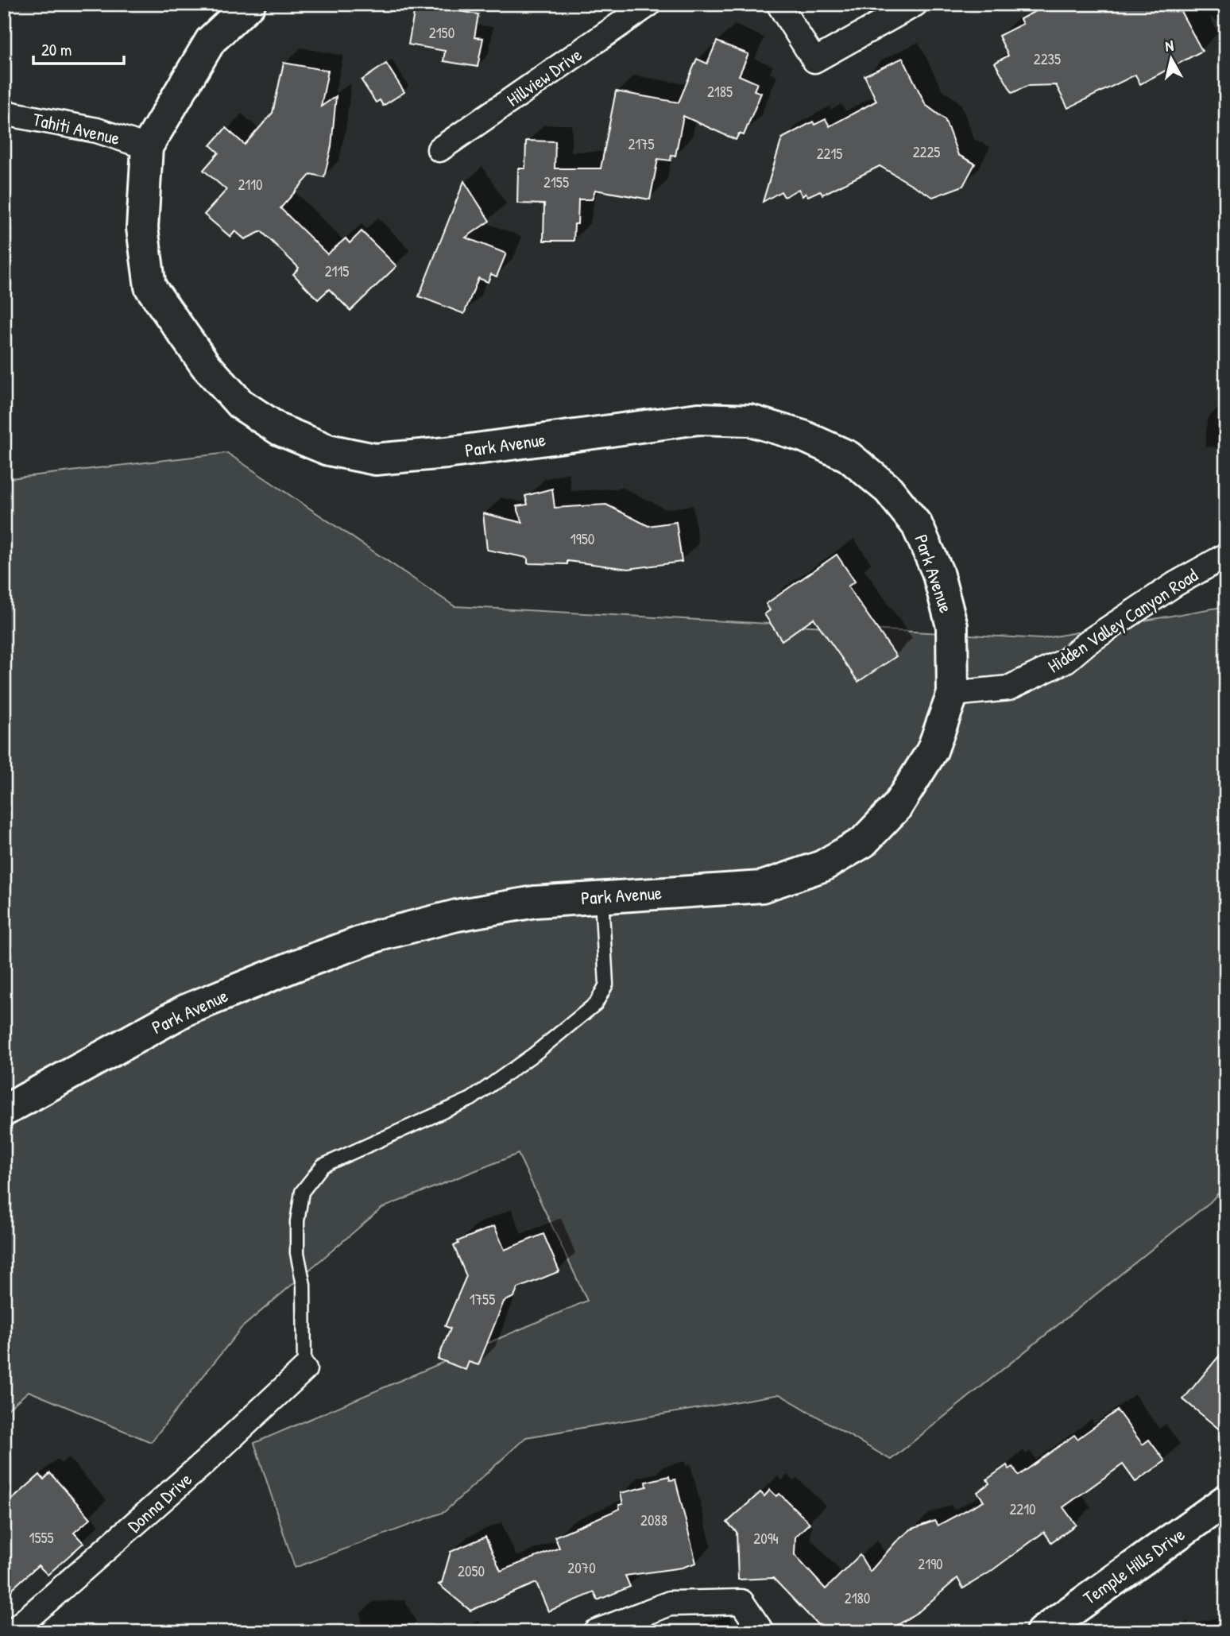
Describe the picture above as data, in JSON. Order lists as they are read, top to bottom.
{
  "streets": {
    "main road": ["Park Avenue", "Temple Hills Drive"],
    "street": [
      "Hillview Drive",
      "Tahiti Avenue",
      "Hidden Valley Canyon Road",
      "Donna Drive"
    ]
  },
  "crossings": [
    ["Tahiti Avenue", "Park Avenue"],
    ["Park Avenue", "Hidden Valley Canyon Road"]
  ],
  "house_numbers": [
    "2150",
    "2235",
    "2185",
    "2175",
    "2225",
    "2215",
    "2155",
    "2110",
    "2115",
    "1950",
    "1755",
    "2210",
    "2088",
    "1555",
    "2094",
    "2190",
    "2070",
    "2050",
    "2180"
  ],
  "scale_bar": "20 m",
  "north": "top"
}
